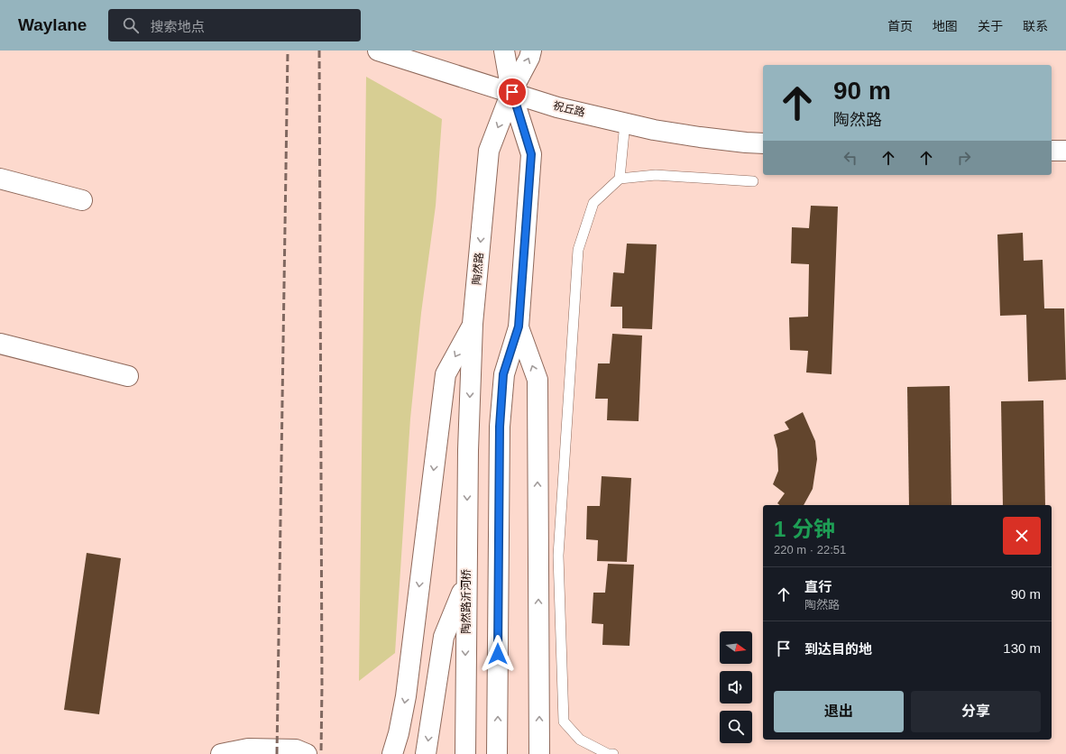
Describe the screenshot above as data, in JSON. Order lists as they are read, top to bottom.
{
  "streets": {
    "main road": ["祝丘路", "陶然路", "陶然路沂河桥"]
  },
  "crossings": [
    ["祝丘路", "陶然路"],
    ["陶然路", "陶然路沂河桥"]
  ],
  "north": "right",
  "page": {
    "header": "Waylane",
    "search": "搜索地点",
    "nav": [
      "首页",
      "地图",
      "关于",
      "联系"
    ],
    "turn": ["90 m", "陶然路"],
    "heading": ["1 分钟", "220 m · 22:51"],
    "list": [
      {
        "name": "直行",
        "note": "陶然路",
        "value": "90 m"
      },
      {
        "name": "到达目的地",
        "value": "130 m"
      }
    ],
    "buttons": ["退出", "分享"]
  }
}
